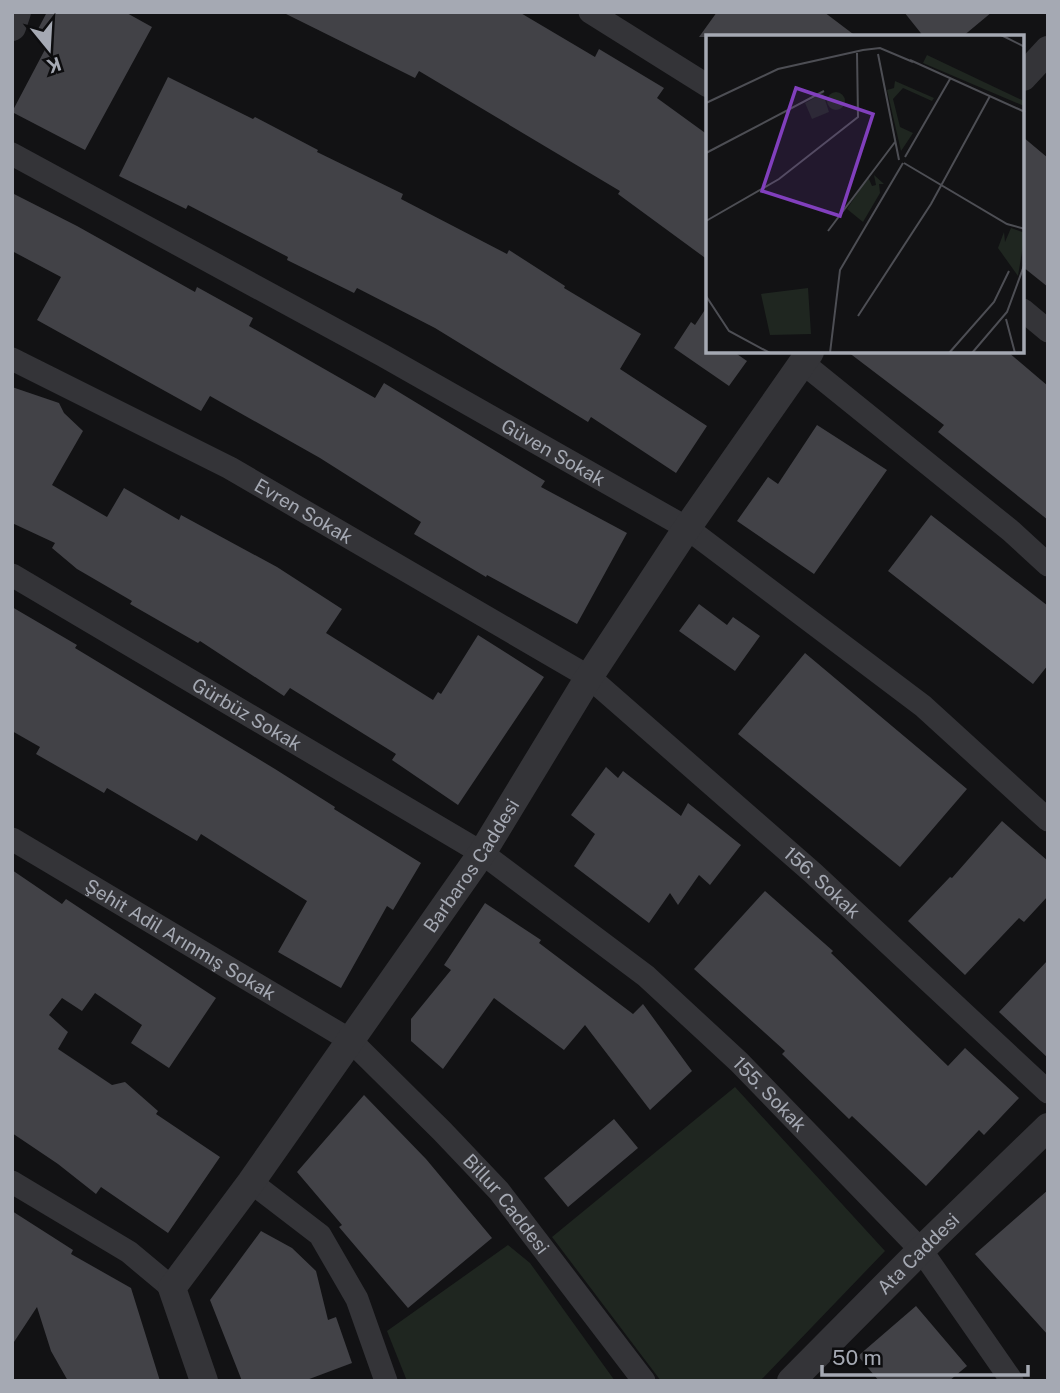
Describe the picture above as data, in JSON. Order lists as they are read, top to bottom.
{
  "streets": {
    "street": [
      "Güven Sokak",
      "Evren Sokak",
      "Gürbüz Sokak",
      "Barbaros Caddesi",
      "156. Sokak",
      "Şehit Adil Arınmış Sokak",
      "155. Sokak",
      "Billur Caddesi",
      "Ata Caddesi"
    ]
  },
  "crossings": [
    ["Güven Sokak", "Barbaros Caddesi"],
    ["Evren Sokak", "Barbaros Caddesi"],
    ["Evren Sokak", "156. Sokak"],
    ["Gürbüz Sokak", "Barbaros Caddesi"],
    ["Gürbüz Sokak", "155. Sokak"],
    ["Barbaros Caddesi", "156. Sokak"],
    ["Barbaros Caddesi", "Şehit Adil Arınmış Sokak"],
    ["Barbaros Caddesi", "155. Sokak"],
    ["Barbaros Caddesi", "Billur Caddesi"],
    ["Şehit Adil Arınmış Sokak", "Billur Caddesi"],
    ["155. Sokak", "Ata Caddesi"]
  ],
  "scale_bar": "50 m",
  "north": "bottom"
}
